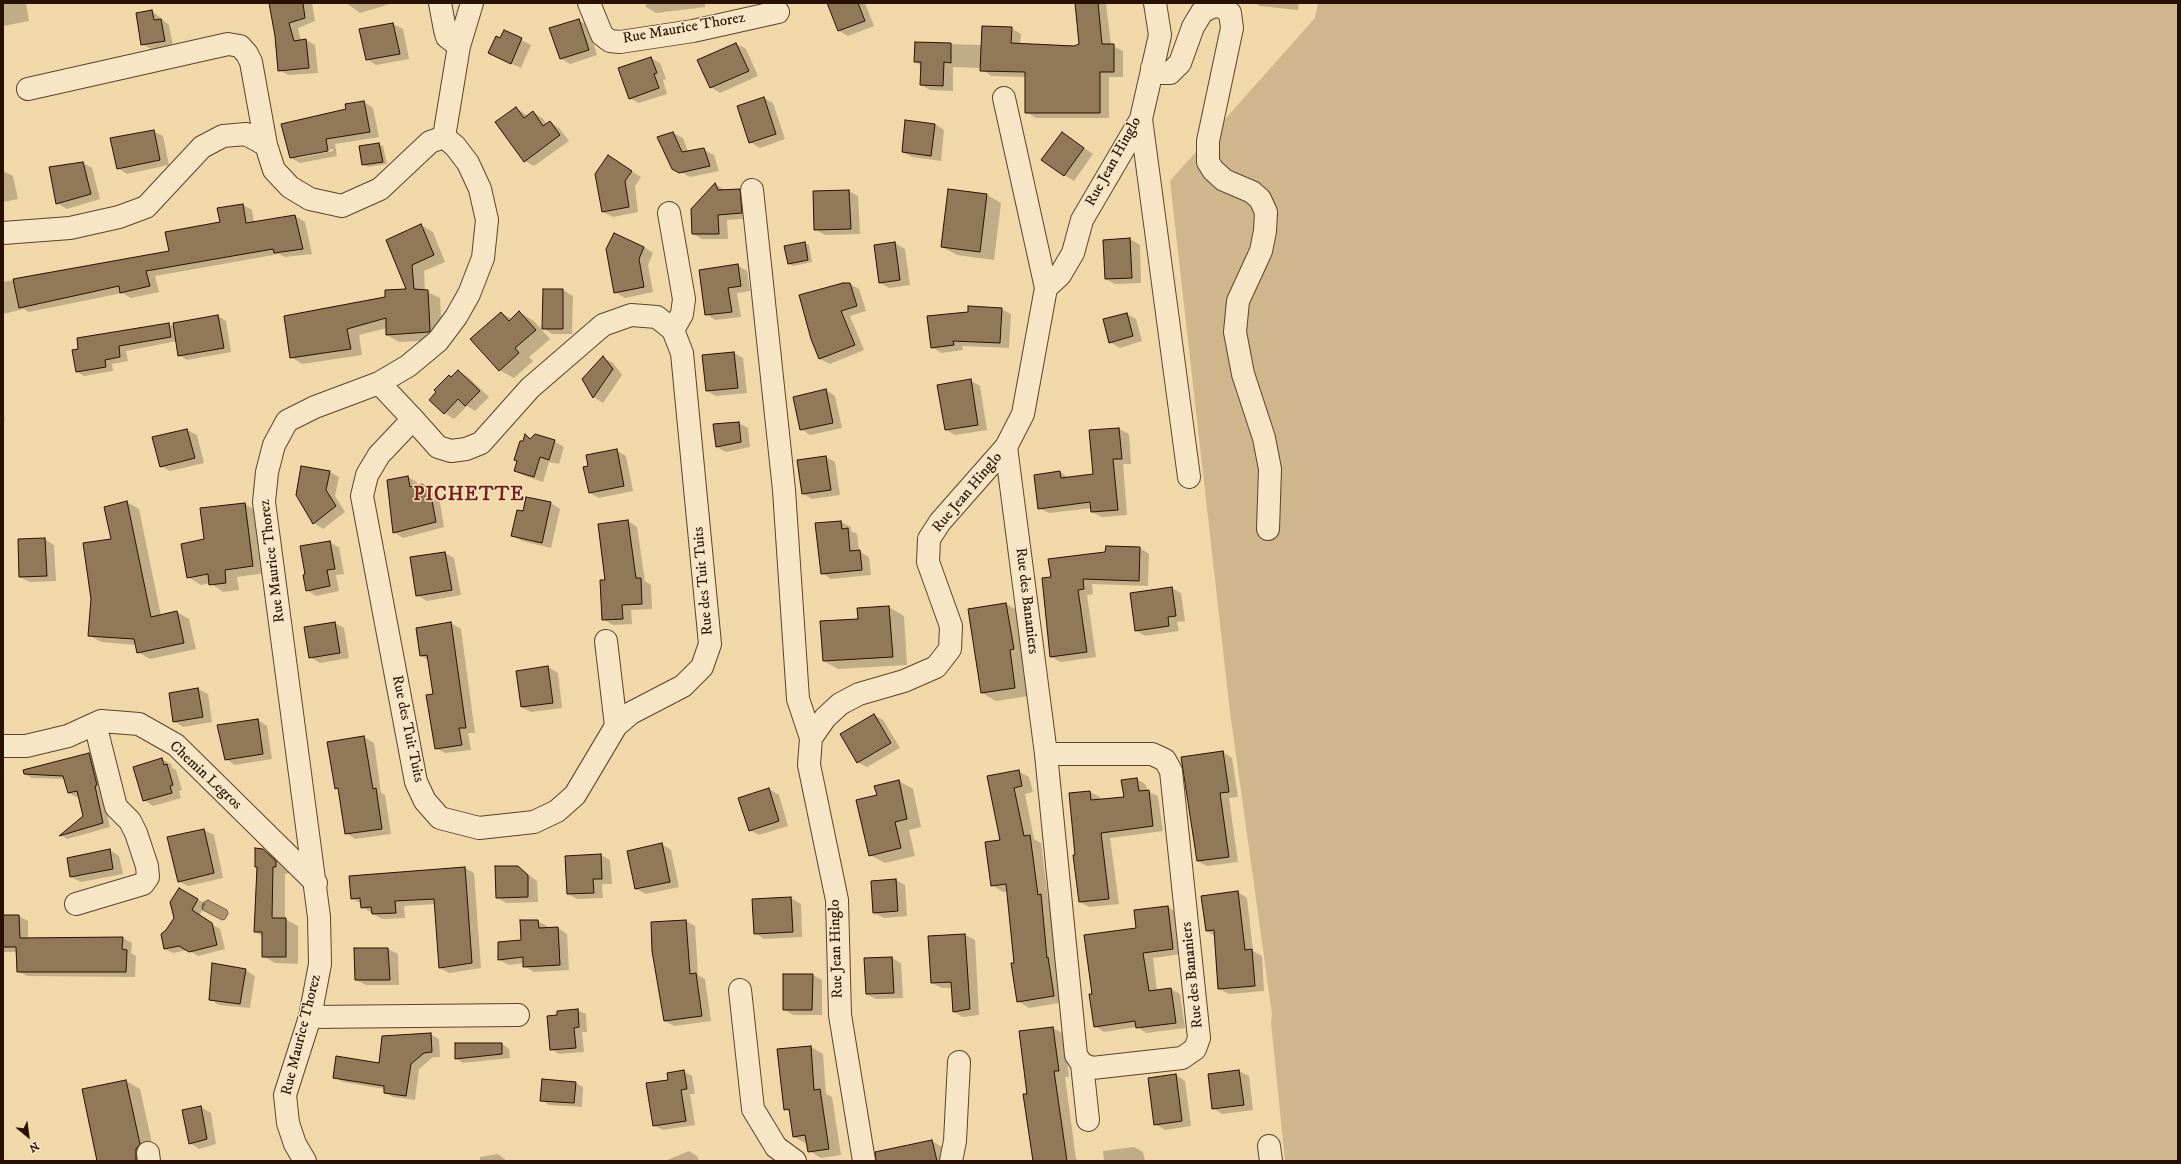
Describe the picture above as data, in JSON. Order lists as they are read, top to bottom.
{
  "streets": {
    "street": [
      "Rue Maurice Thorez",
      "Rue Jean Hinglo",
      "Rue des Tuit Tuits",
      "Rue des Bananiers",
      "Chemin Legros"
    ]
  },
  "crossings": [
    ["Rue Maurice Thorez", "Rue des Tuit Tuits"],
    ["Rue Maurice Thorez", "Chemin Legros"],
    ["Rue Jean Hinglo", "Rue des Bananiers"]
  ],
  "districts": ["PICHETTE"],
  "north": "bottom right"
}
